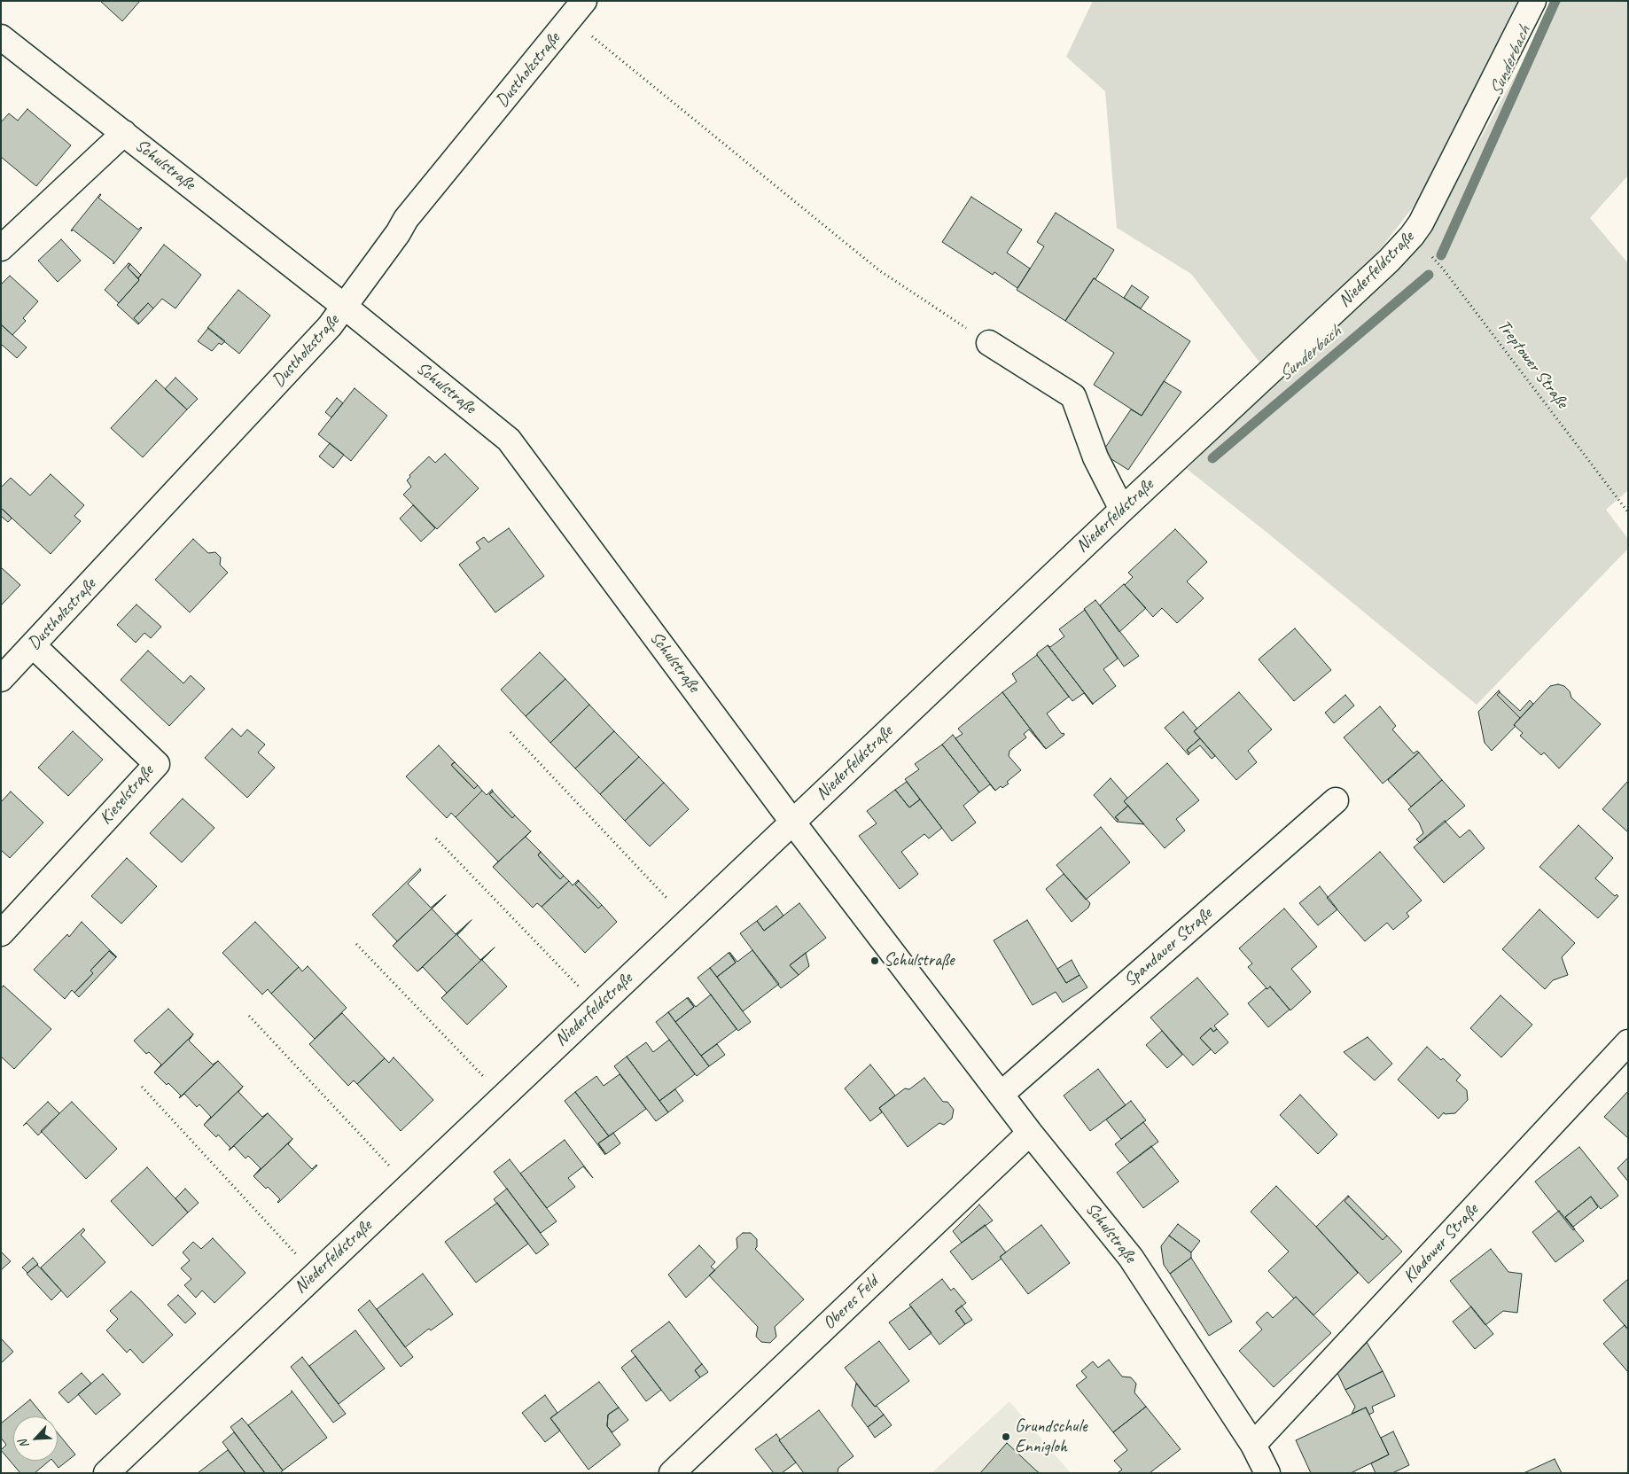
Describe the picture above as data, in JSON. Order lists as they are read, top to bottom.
{
  "streets": {
    "street": [
      "Dustholzstraße",
      "Schulstraße",
      "Niederfeldstraße",
      "Kieselstraße",
      "Spandauer Straße",
      "Kladower Straße",
      "Oberes Feld"
    ],
    "path": ["Treptower Straße"]
  },
  "crossings": [
    ["Dustholzstraße", "Schulstraße"],
    ["Dustholzstraße", "Kieselstraße"],
    ["Schulstraße", "Niederfeldstraße"],
    ["Schulstraße", "Spandauer Straße"],
    ["Schulstraße", "Kladower Straße"],
    ["Schulstraße", "Oberes Feld"],
    ["Niederfeldstraße", "Treptower Straße"]
  ],
  "water": ["Sunderbach"],
  "places": ["Schulstraße", "Grundschule Ennigloh"],
  "north": "bottom left"
}
